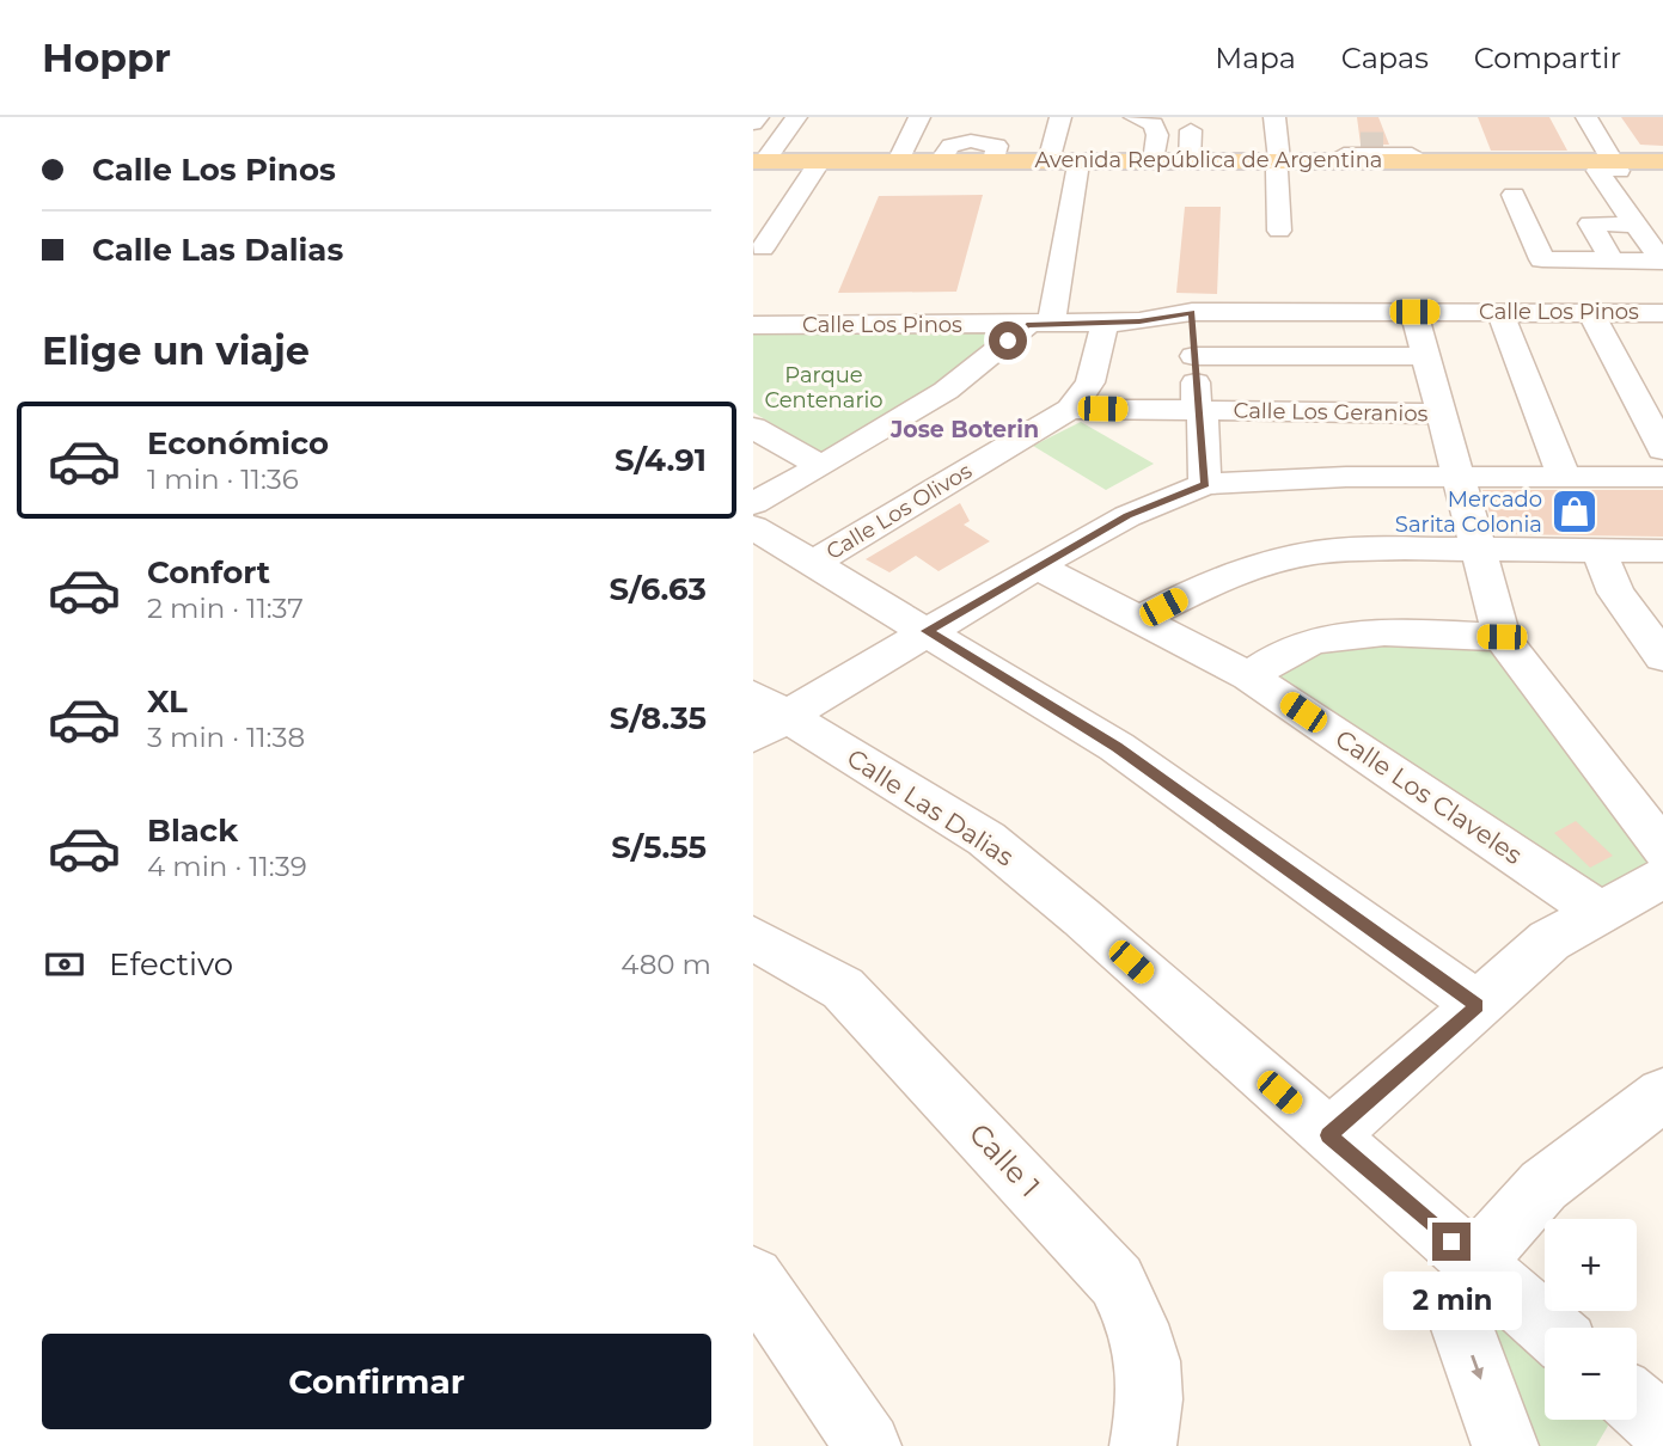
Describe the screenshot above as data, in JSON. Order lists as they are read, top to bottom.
{
  "streets": {
    "main road": ["Avenida República de Argentina"],
    "street": [
      "Calle Los Pinos",
      "Calle Los Geranios",
      "Calle Los Olivos",
      "Calle Los Claveles",
      "Calle Las Dalias",
      "Calle 1"
    ]
  },
  "crossings": [
    ["Calle Los Geranios", "Calle Los Olivos"]
  ],
  "districts": ["Jose Boterin"],
  "parks": ["Parque Centenario"],
  "places": {
    "shop": ["Mercado Sarita Colonia"]
  },
  "page": {
    "header": "Hoppr",
    "nav": ["Mapa", "Capas", "Compartir"],
    "banner": ["Calle Los Pinos", "Calle Las Dalias"],
    "heading": "Elige un viaje",
    "list": [
      {
        "name": "Económico",
        "note": "1 min · 11:36",
        "value": "S/4.91"
      },
      {
        "name": "Confort",
        "note": "2 min · 11:37",
        "value": "S/6.63"
      },
      {
        "name": "XL",
        "note": "3 min · 11:38",
        "value": "S/8.35"
      },
      {
        "name": "Black",
        "note": "4 min · 11:39",
        "value": "S/5.55"
      }
    ],
    "pay": ["Efectivo", "480 m"],
    "map_buttons": ["+", "−"],
    "bubble": "2 min",
    "buttons": "Confirmar"
  }
}
